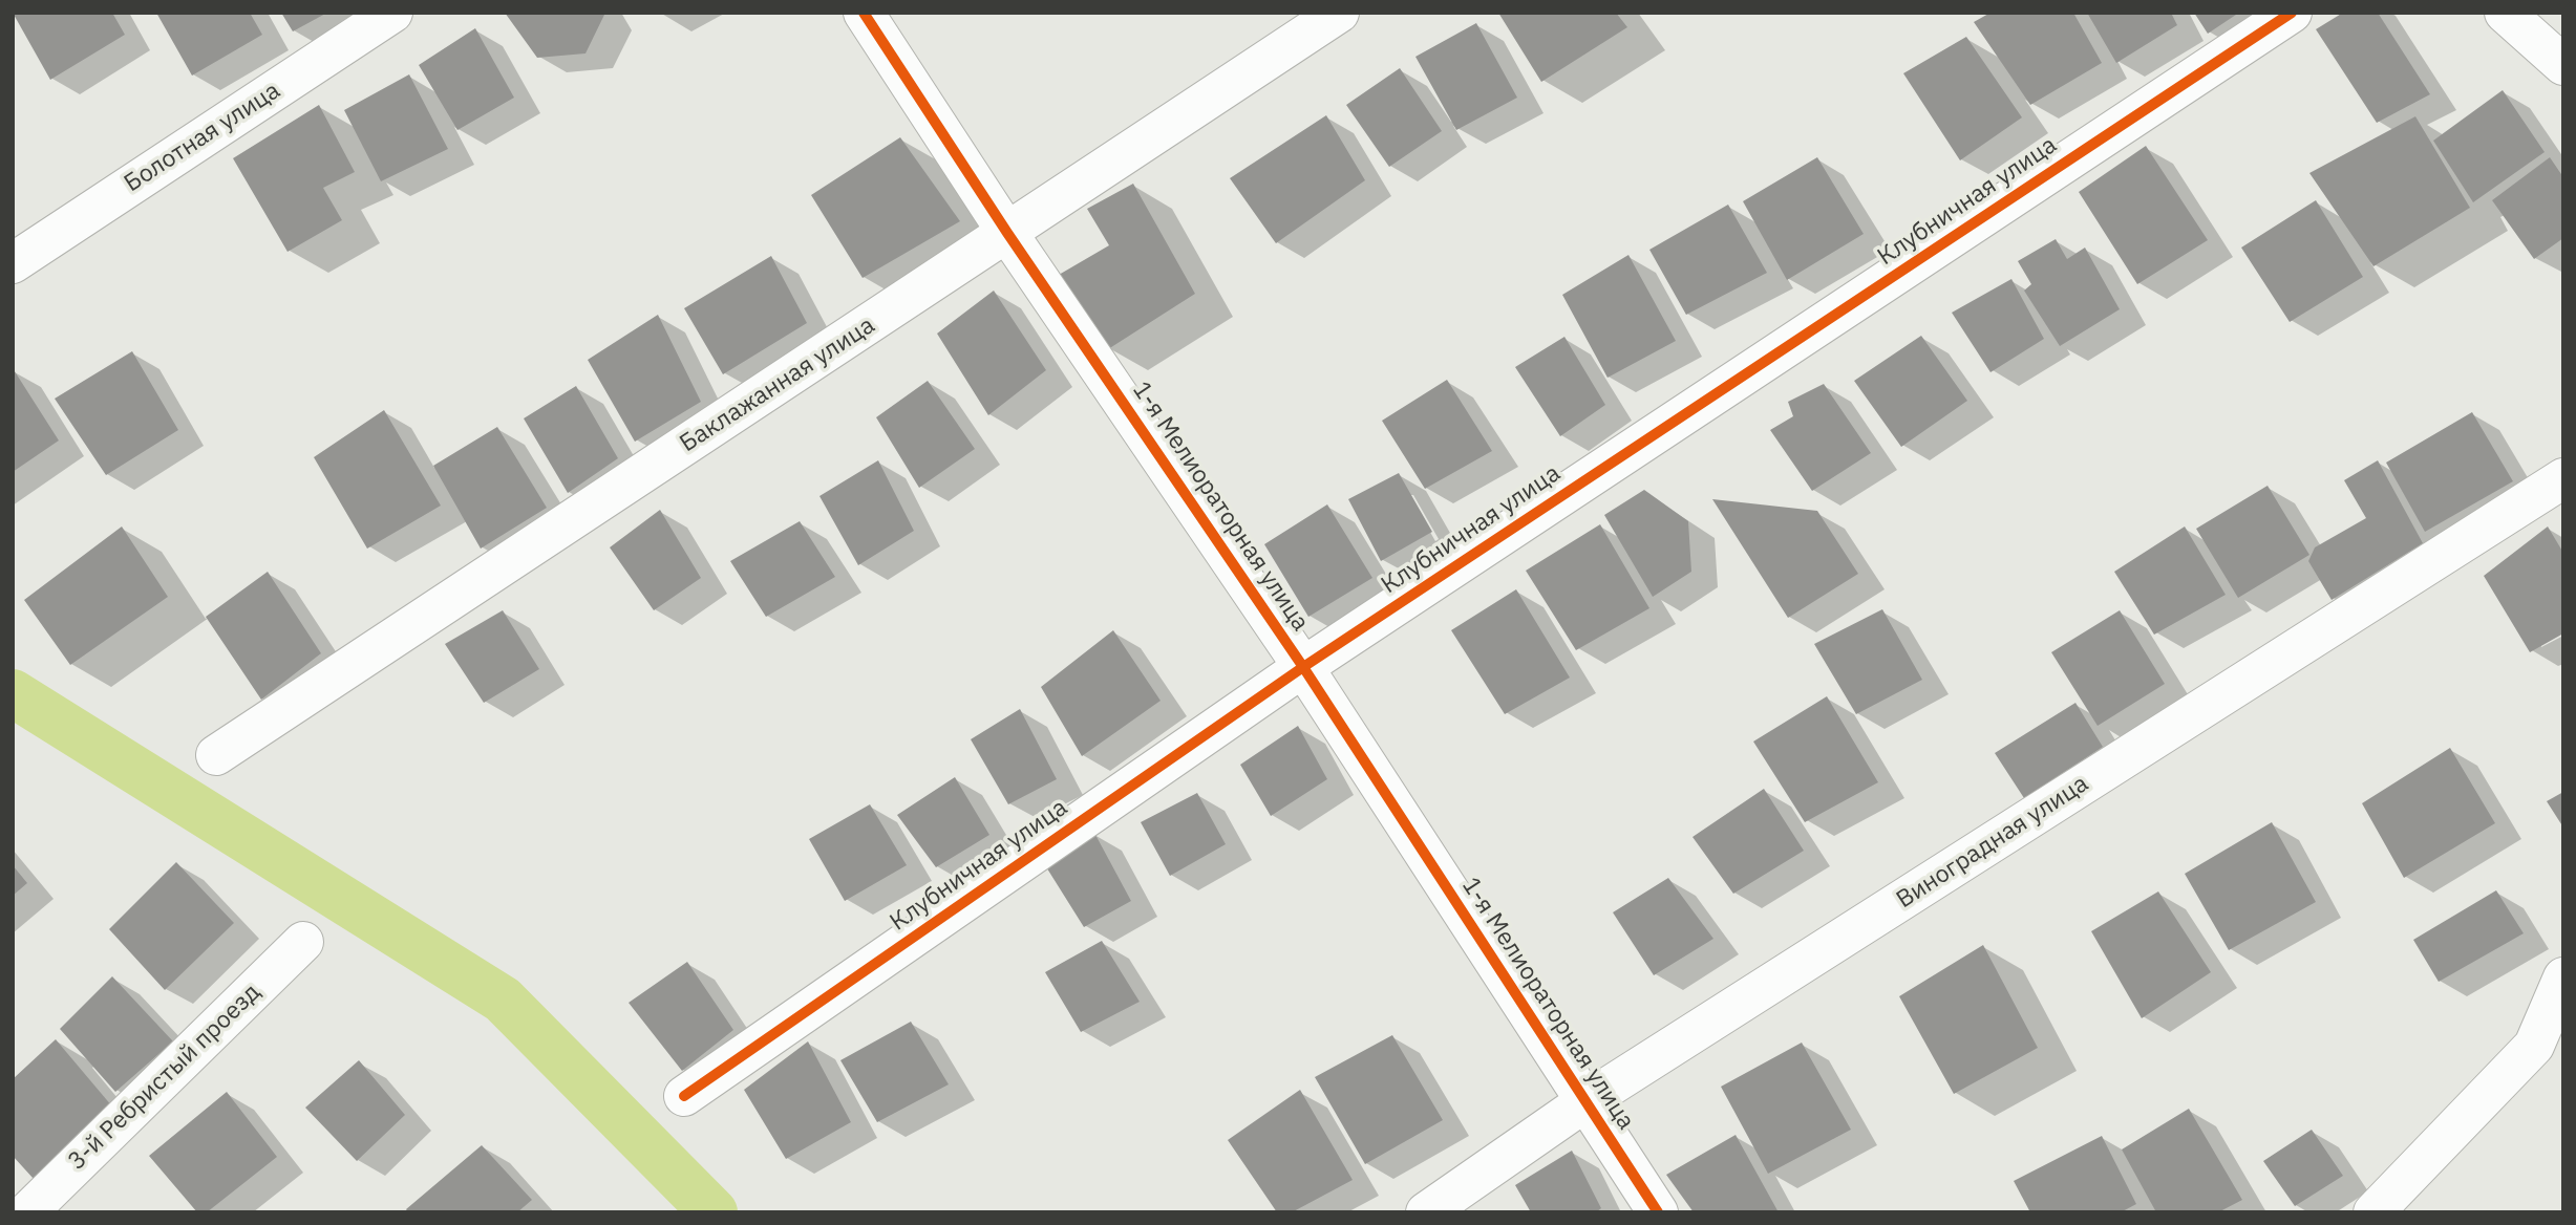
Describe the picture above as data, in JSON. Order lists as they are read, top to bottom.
{
  "streets": {
    "street": [
      "Болотная улица",
      "Клубничная улица",
      "Баклажанная улица",
      "1-я Мелиораторная улица",
      "Виноградная улица",
      "3-й Ребристый проезд"
    ]
  },
  "crossings": [
    ["Клубничная улица", "1-я Мелиораторная улица"],
    ["Баклажанная улица", "1-я Мелиораторная улица"],
    ["1-я Мелиораторная улица", "Виноградная улица"]
  ]
}
